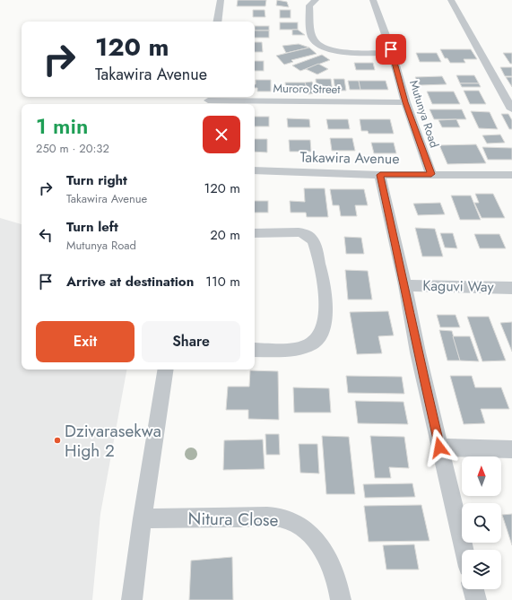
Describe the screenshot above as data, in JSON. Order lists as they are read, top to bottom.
{
  "streets": {
    "street": [
      "Muroro Street",
      "Mutunya Road",
      "Takawira Avenue",
      "Kaguvi Way",
      "Nitura Close"
    ]
  },
  "crossings": [
    ["Muroro Street", "Mutunya Road"],
    ["Mutunya Road", "Takawira Avenue"]
  ],
  "places": ["Dzivarasekwa High 2"],
  "north": "top",
  "page": {
    "turn": ["120 m", "Takawira Avenue"],
    "heading": ["1 min", "250 m · 20:32"],
    "list": [
      {
        "name": "Turn right",
        "note": "Takawira Avenue",
        "value": "120 m"
      },
      {
        "name": "Turn left",
        "note": "Mutunya Road",
        "value": "20 m"
      },
      {
        "name": "Arrive at destination",
        "value": "110 m"
      }
    ],
    "buttons": ["Exit", "Share"]
  }
}
